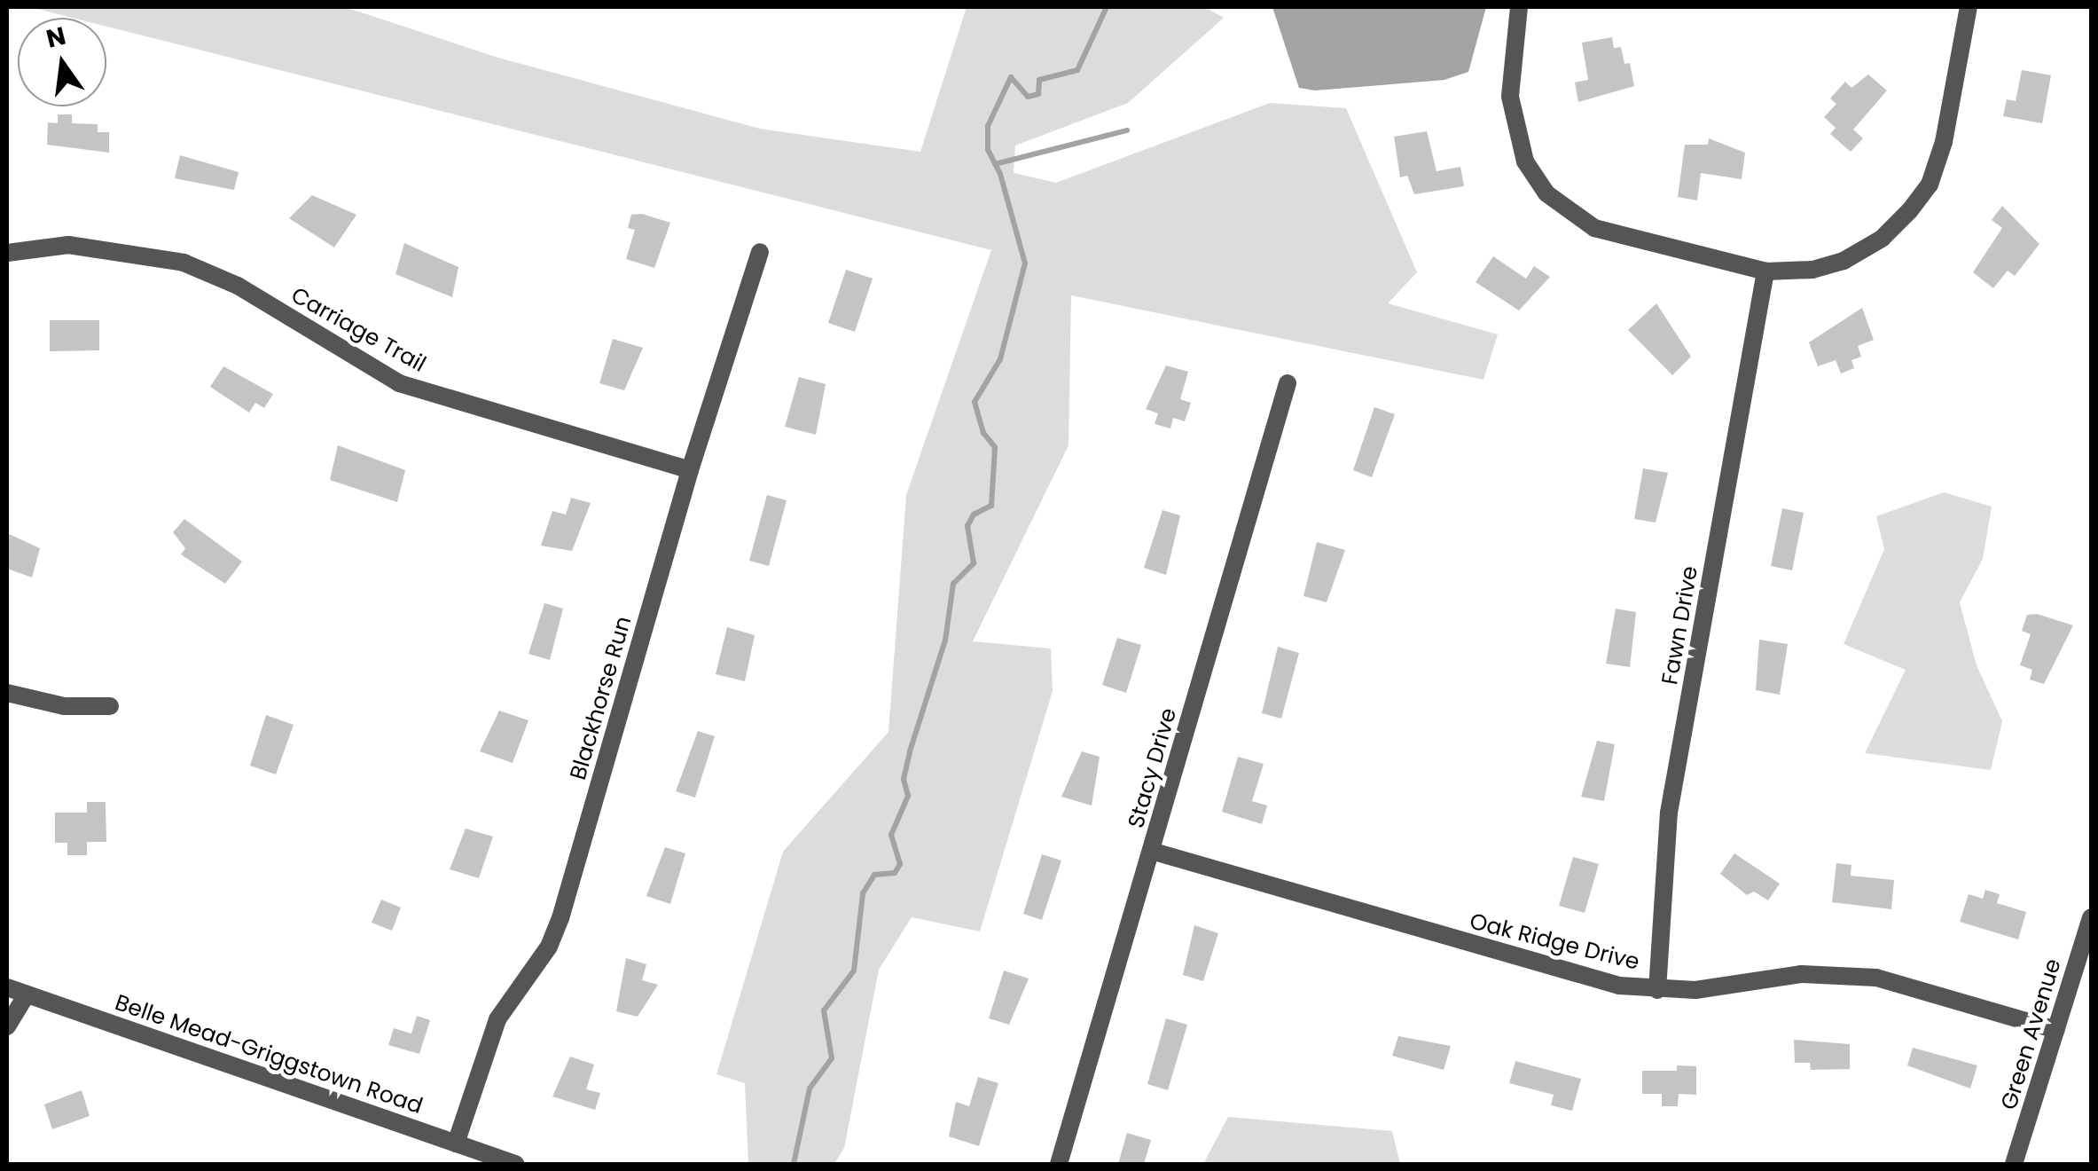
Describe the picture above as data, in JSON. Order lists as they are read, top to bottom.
{
  "streets": {
    "street": [
      "Carriage Trail",
      "Fawn Drive",
      "Blackhorse Run",
      "Stacy Drive",
      "Oak Ridge Drive",
      "Green Avenue",
      "Belle Mead-Griggstown Road"
    ]
  },
  "crossings": [
    ["Carriage Trail", "Blackhorse Run"],
    ["Fawn Drive", "Oak Ridge Drive"],
    ["Blackhorse Run", "Belle Mead-Griggstown Road"],
    ["Stacy Drive", "Oak Ridge Drive"],
    ["Oak Ridge Drive", "Green Avenue"]
  ],
  "north": "top"
}
